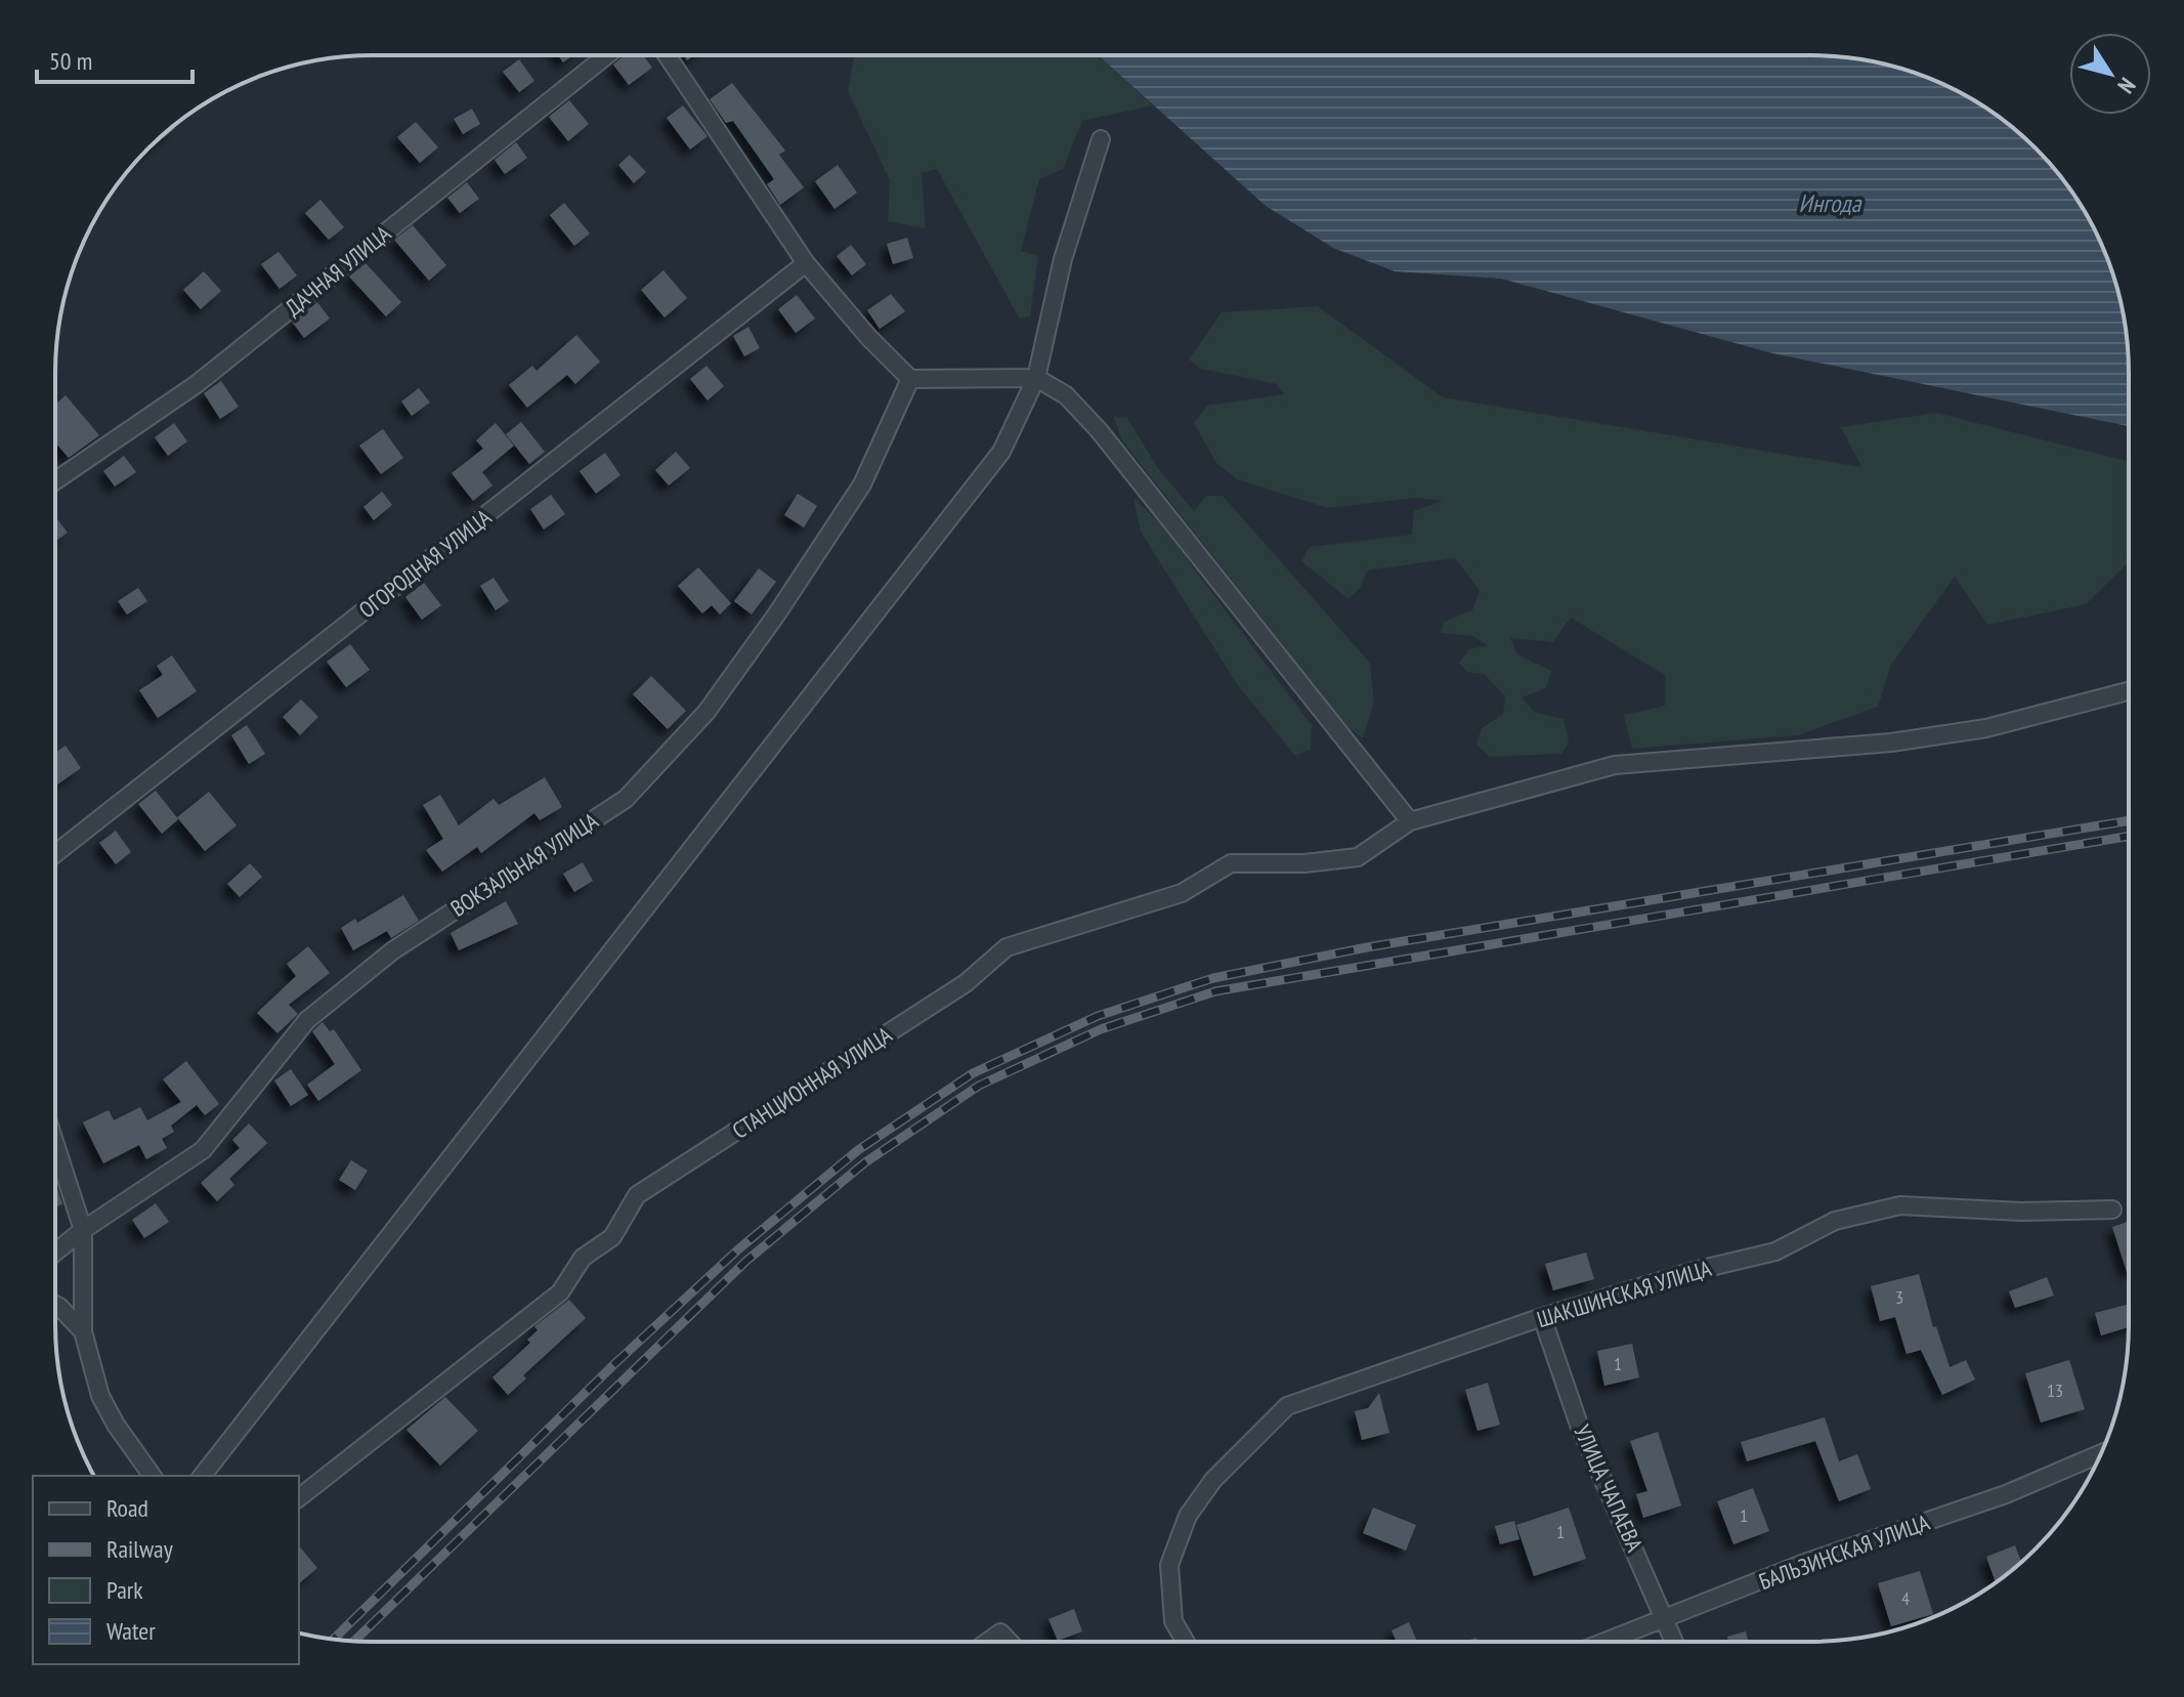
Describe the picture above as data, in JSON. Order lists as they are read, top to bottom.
{
  "streets": {
    "street": [
      "ДАЧНАЯ УЛИЦА",
      "ОГОРОДНАЯ УЛИЦА",
      "ВОКЗАЛЬНАЯ УЛИЦА",
      "СТАНЦИОННАЯ УЛИЦА",
      "ШАКШИНСКАЯ УЛИЦА",
      "УЛИЦА ЧАПАЕВА",
      "БАЛЬЗИНСКАЯ УЛИЦА"
    ]
  },
  "crossings": [
    ["ШАКШИНСКАЯ УЛИЦА", "УЛИЦА ЧАПАЕВА"],
    ["УЛИЦА ЧАПАЕВА", "БАЛЬЗИНСКАЯ УЛИЦА"]
  ],
  "water": ["Ингода"],
  "house_numbers": [
    "3",
    "1",
    "13",
    "1",
    "1",
    "4"
  ],
  "legend": [
    "Road",
    "Railway",
    "Park",
    "Water"
  ],
  "scale_bar": "50 m",
  "north": "bottom right"
}
